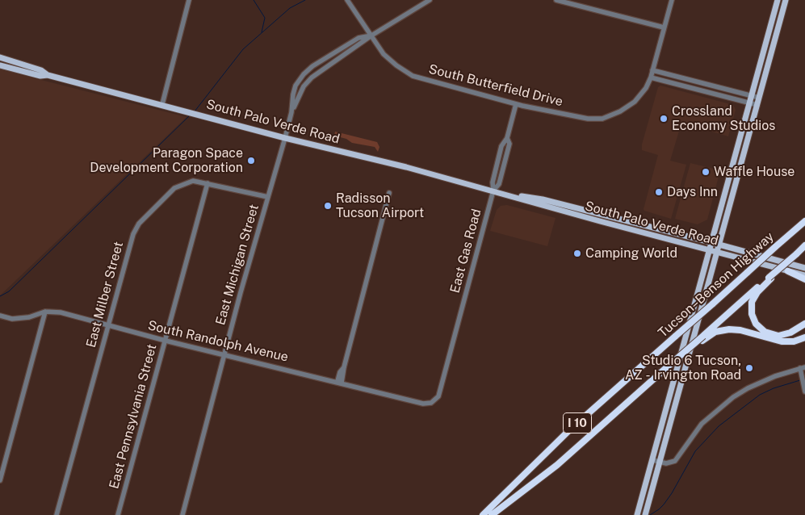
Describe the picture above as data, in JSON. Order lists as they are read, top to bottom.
{
  "streets": {
    "highway": ["Tucson–Benson Highway", "I 10"],
    "main road": ["South Palo Verde Road"],
    "street": [
      "South Butterfield Drive",
      "East Gas Road",
      "East Michigan Street",
      "East Milber Street",
      "South Randolph Avenue",
      "East Pennsylvania Street"
    ]
  },
  "crossings": [
    ["South Butterfield Drive", "East Gas Road"],
    ["South Palo Verde Road", "East Gas Road"],
    ["South Palo Verde Road", "East Michigan Street"],
    ["East Gas Road", "South Randolph Avenue"],
    ["East Michigan Street", "East Milber Street"],
    ["East Michigan Street", "South Randolph Avenue"],
    ["East Milber Street", "South Randolph Avenue"],
    ["East Milber Street", "East Pennsylvania Street"],
    ["South Randolph Avenue", "East Pennsylvania Street"]
  ],
  "places": [
    "Crossland Economy Studios",
    "Paragon Space Development Corporation",
    "Waffle House",
    "Days Inn",
    "Radisson Tucson Airport",
    "Camping World",
    "Studio 6 Tucson, AZ - Irvington Road"
  ]
}
